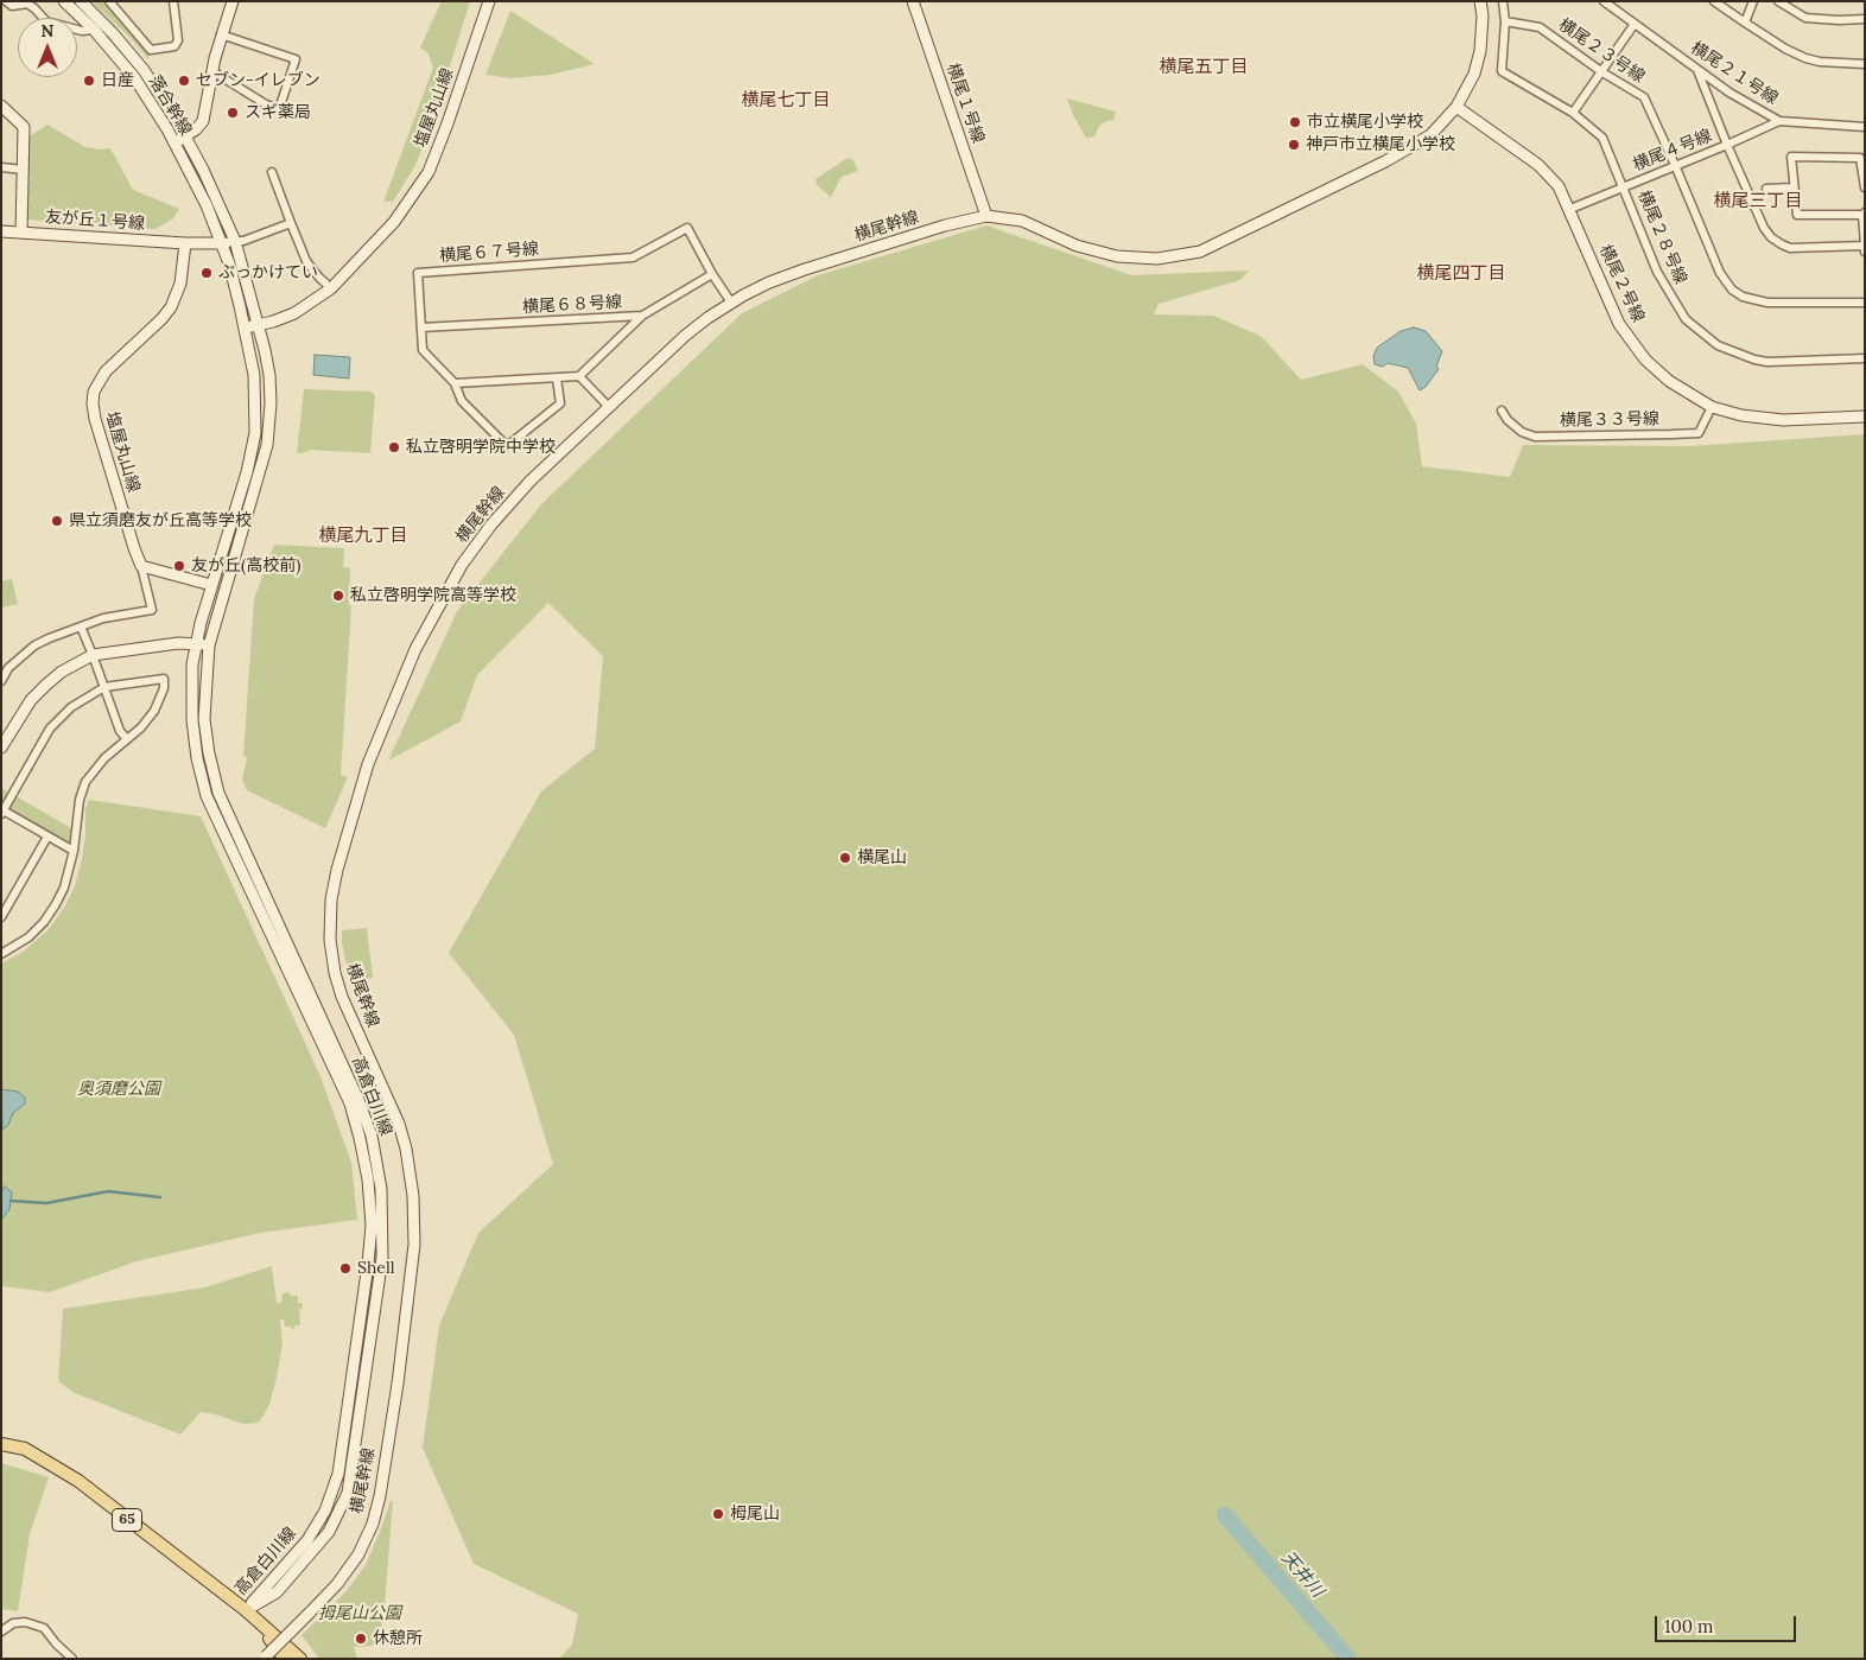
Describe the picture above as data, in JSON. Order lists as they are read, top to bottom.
{
  "streets": {
    "main road": ["65"],
    "street": [
      "横尾２３号線",
      "横尾２１号線",
      "横尾１号線",
      "落合幹線",
      "塩屋丸山線",
      "横尾４号線",
      "友が丘１号線",
      "横尾幹線",
      "横尾２８号線",
      "横尾６７号線",
      "横尾２号線",
      "横尾６８号線",
      "横尾３３号線",
      "高倉白川線"
    ]
  },
  "crossings": [
    ["横尾２３号線", "横尾４号線"],
    ["横尾２３号線", "横尾２８号線"],
    ["横尾１号線", "横尾幹線"],
    ["塩屋丸山線", "友が丘１号線"],
    ["横尾４号線", "横尾２８号線"],
    ["横尾４号線", "横尾２号線"],
    ["横尾幹線", "横尾６７号線"],
    ["横尾幹線", "横尾２号線"],
    ["横尾６７号線", "横尾６８号線"],
    ["横尾２号線", "横尾３３号線"],
    ["高倉白川線", "65"]
  ],
  "districts": [
    "横尾五丁目",
    "横尾七丁目",
    "横尾三丁目",
    "横尾四丁目",
    "横尾九丁目"
  ],
  "water": ["天井川"],
  "parks": ["奥須磨公園", "拇尾山公園"],
  "places": [
    "日産",
    "セブン-イレブン",
    "スギ薬局",
    "市立横尾小学校",
    "神戸市立横尾小学校",
    "ぶっかけてい",
    "私立啓明学院中学校",
    "県立須磨友が丘高等学校",
    "友が丘(高校前)",
    "私立啓明学院高等学校",
    "横尾山",
    "Shell",
    "栂尾山",
    "休憩所"
  ],
  "scale_bar": "100 m",
  "north": "top"
}
